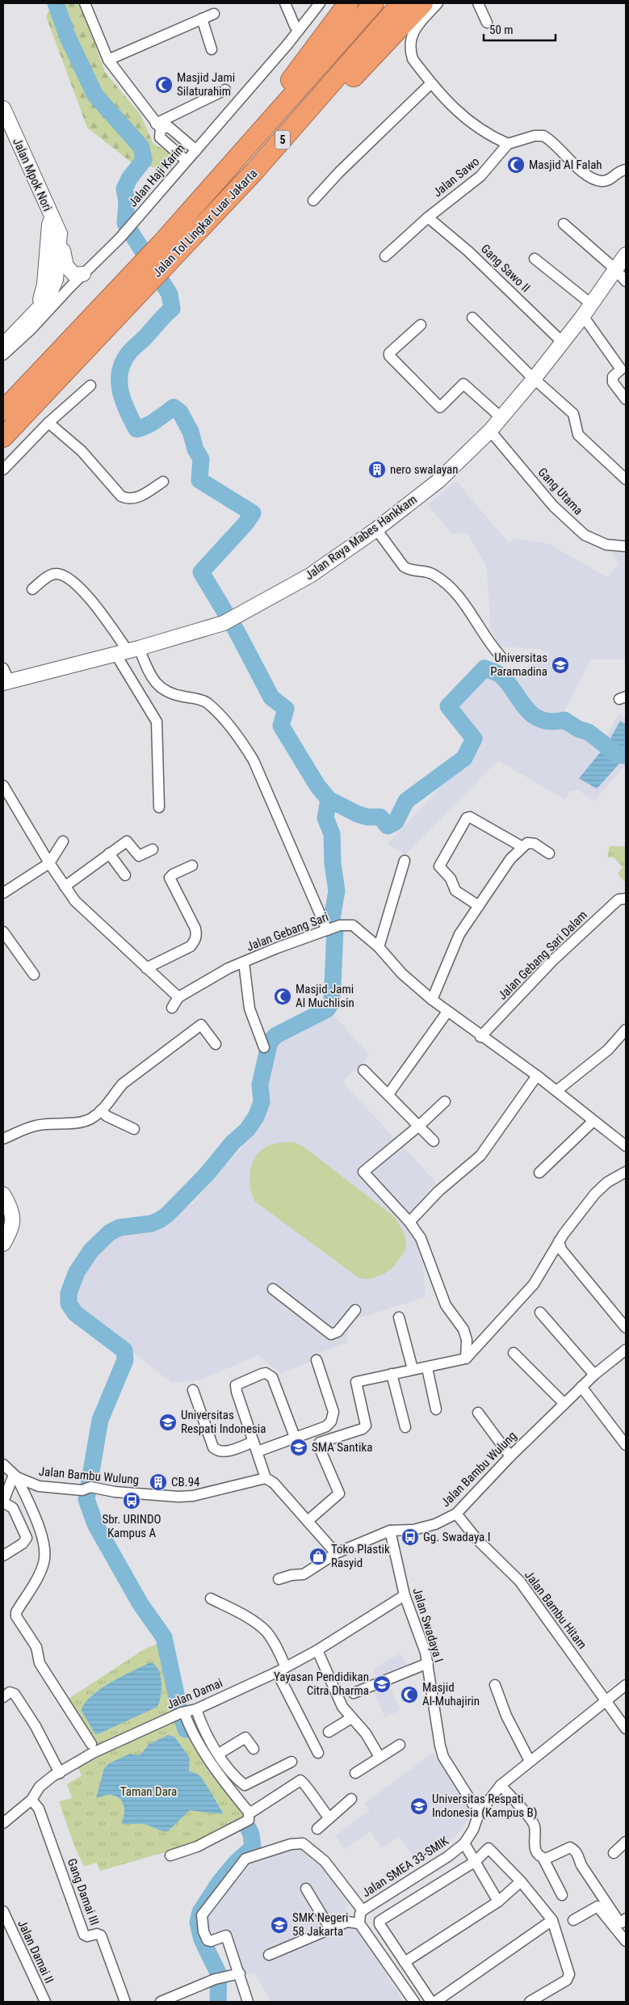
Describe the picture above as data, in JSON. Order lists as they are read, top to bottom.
{
  "streets": {
    "highway": ["5", "Jalan Tol Lingkar Luar Jakarta"],
    "main road": ["Jalan Mpok Nori", "Jalan Raya Mabes Hankkam"],
    "street": [
      "Jalan Haji Karim",
      "Jalan Sawo",
      "Gang Sawo II",
      "Gang Utama",
      "Jalan Gebang Sari",
      "Jalan Gebang Sari Dalam",
      "Jalan Bambu Wulung",
      "Jalan Bambu Hitam",
      "Jalan Swadaya I",
      "Jalan Damai",
      "Jalan SMEA 33-SMIK",
      "Gang Damai III",
      "Jalan Damai II"
    ]
  },
  "crossings": [
    ["Jalan Mpok Nori", "Jalan Haji Karim"],
    ["Jalan Sawo", "Gang Sawo II"],
    ["Gang Sawo II", "Jalan Raya Mabes Hankkam"],
    ["Gang Utama", "Jalan Raya Mabes Hankkam"],
    ["Jalan Gebang Sari", "Jalan Gebang Sari Dalam"],
    ["Jalan Bambu Wulung", "Jalan Bambu Hitam"],
    ["Jalan Bambu Wulung", "Jalan Swadaya I"],
    ["Jalan Bambu Hitam", "Jalan SMEA 33-SMIK"],
    ["Jalan Swadaya I", "Jalan Damai"],
    ["Jalan Swadaya I", "Jalan SMEA 33-SMIK"],
    ["Jalan Damai", "Gang Damai III"]
  ],
  "parks": ["Taman Dara"],
  "places": {
    "mosque": [
      "Masjid Jami Silaturahim",
      "Masjid Al Falah",
      "Masjid Jami Al Muchlisin",
      "Masjid Al-Muhajirin"
    ],
    "building": ["nero swalayan", "CB.94"],
    "school or university": [
      "Universitas Paramadina",
      "Universitas Respati Indonesia",
      "SMA Santika",
      "Yayasan Pendidikan Citra Dharma",
      "Universitas Respati Indonesia (Kampus B)",
      "SMK Negeri 58 Jakarta"
    ],
    "bus stop": ["Sbr. URINDO Kampus A", "Gg. Swadaya I"],
    "shop": ["Toko Plastik Rasyid"]
  },
  "scale_bar": "50 m"
}
